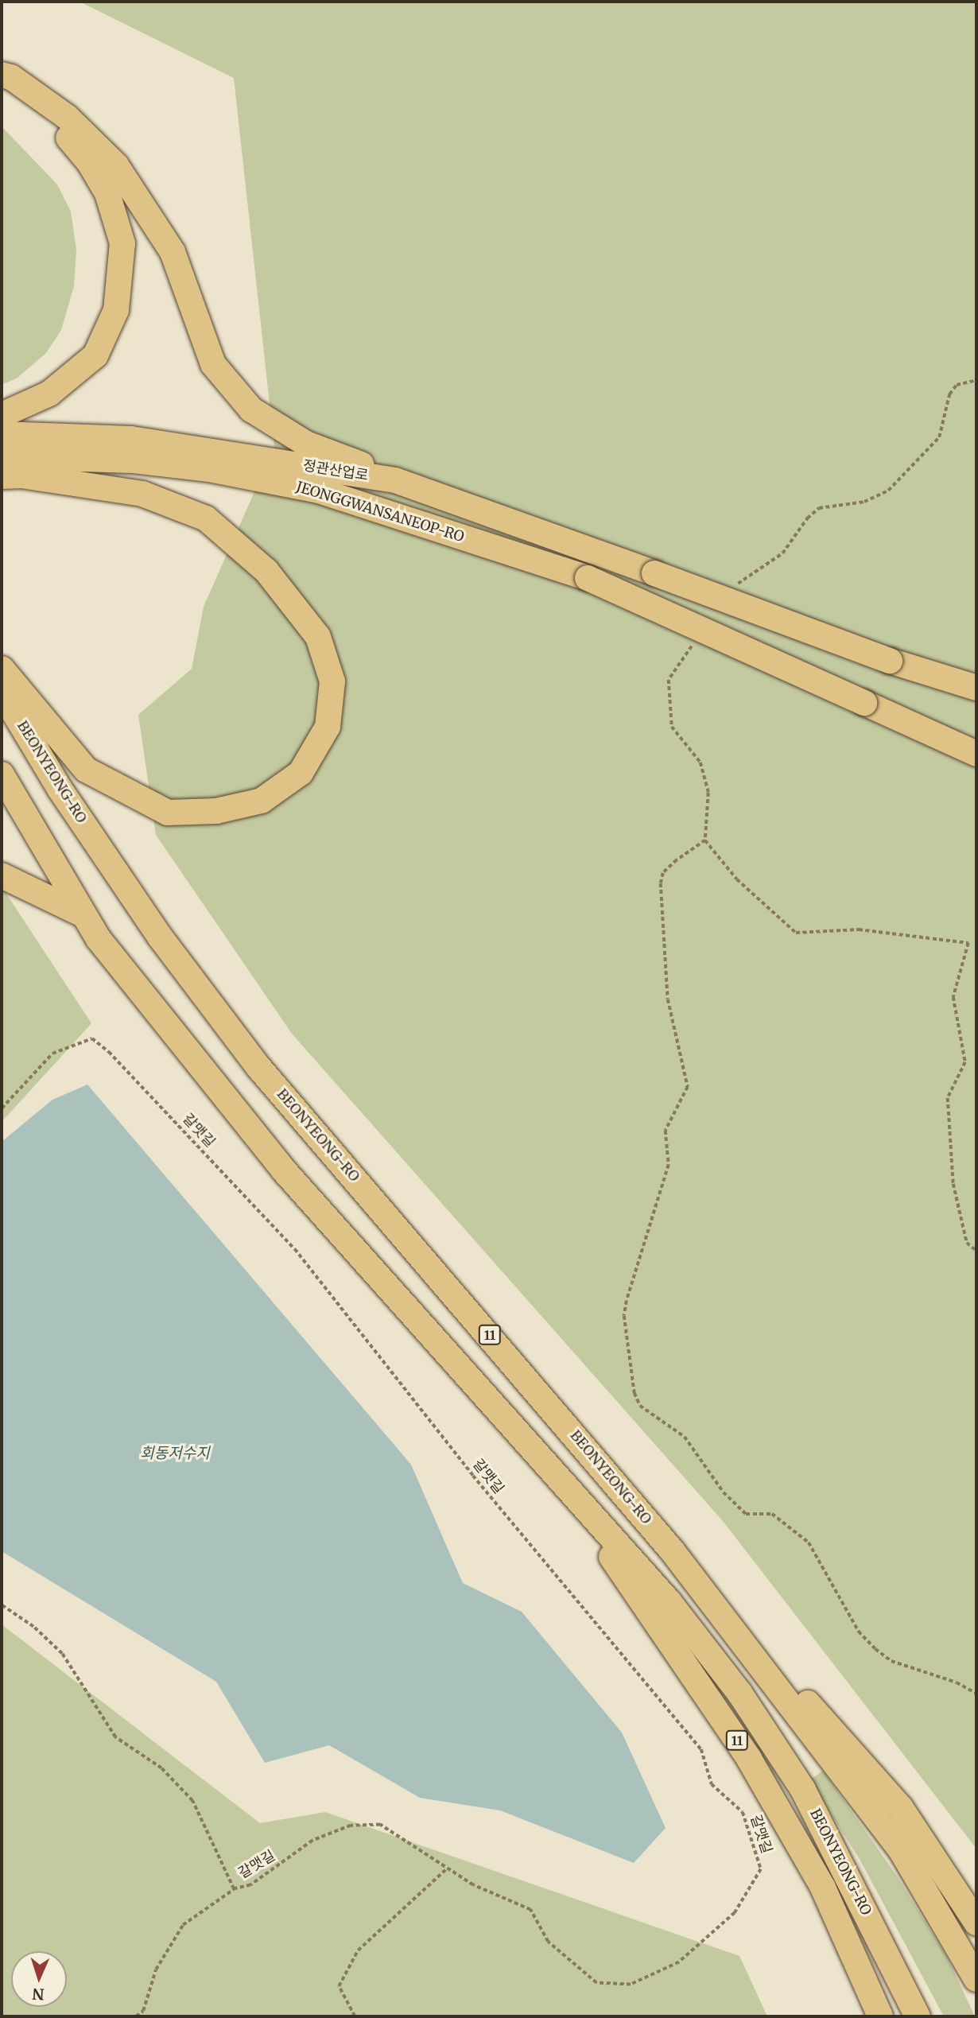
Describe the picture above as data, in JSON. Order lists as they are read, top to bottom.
{
  "streets": {
    "highway": [
      "정관산업로",
      "JEONGGWANSANEOP-RO",
      "BEONYEONG-RO",
      "11"
    ],
    "path": ["갈맷길"]
  },
  "water": ["회동저수지"],
  "north": "bottom"
}
